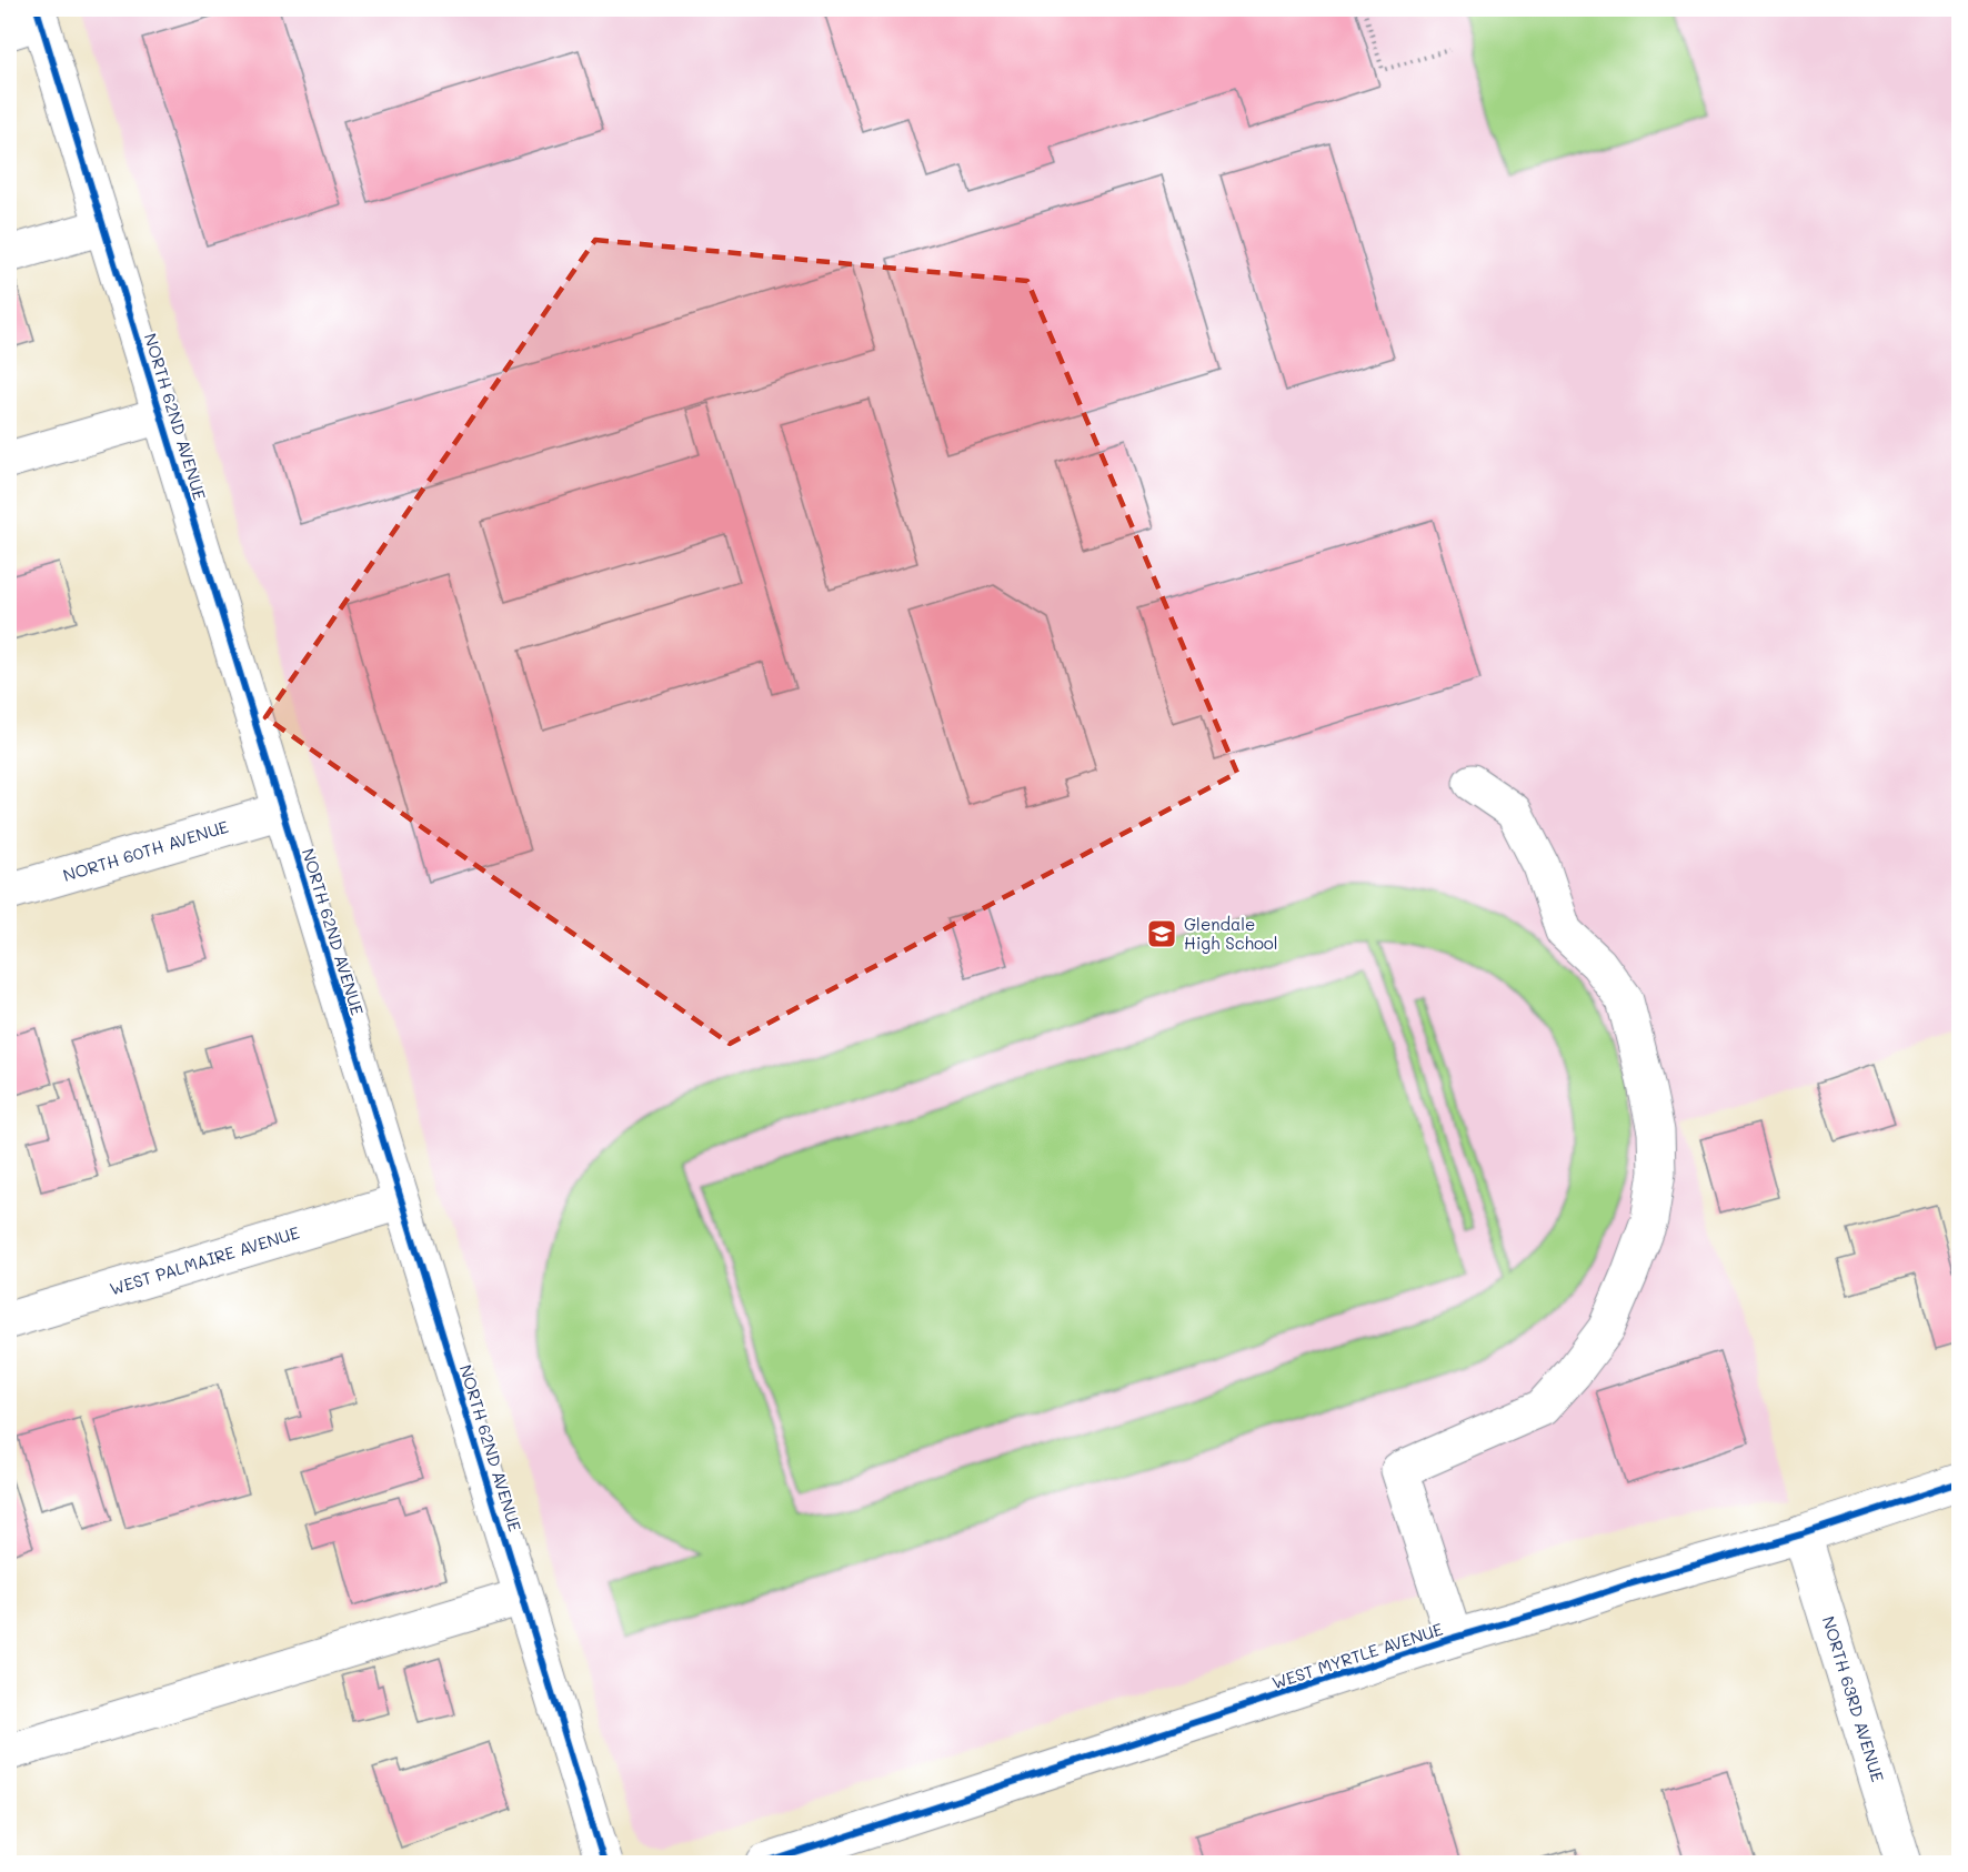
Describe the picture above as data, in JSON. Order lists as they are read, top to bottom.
{
  "streets": {
    "street": [
      "NORTH 62ND AVENUE",
      "NORTH 60TH AVENUE",
      "WEST PALMAIRE AVENUE",
      "WEST MYRTLE AVENUE",
      "NORTH 63RD AVENUE"
    ]
  },
  "crossings": [
    ["NORTH 62ND AVENUE", "NORTH 60TH AVENUE"],
    ["NORTH 62ND AVENUE", "WEST PALMAIRE AVENUE"],
    ["WEST MYRTLE AVENUE", "NORTH 63RD AVENUE"]
  ],
  "places": {
    "school or university": ["Glendale High School"]
  }
}
